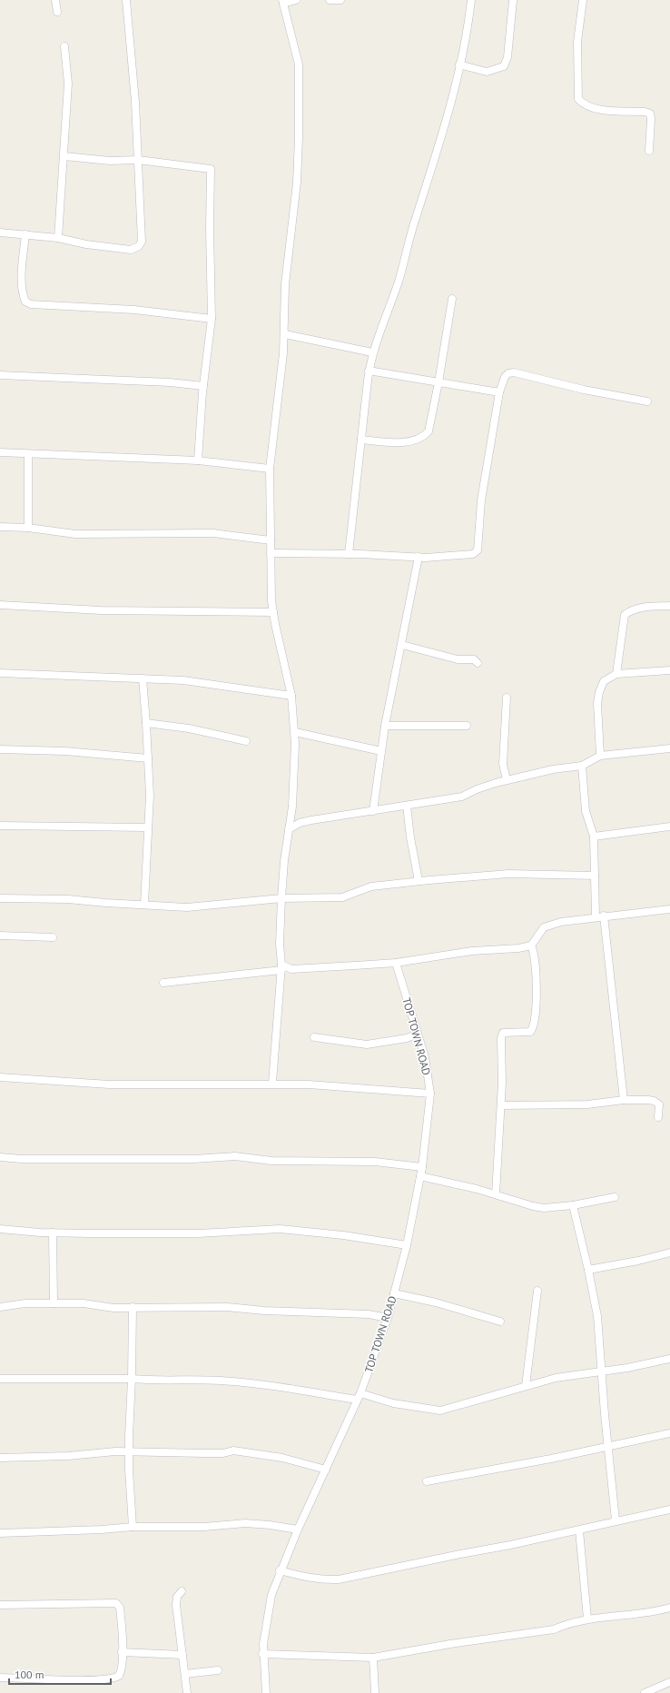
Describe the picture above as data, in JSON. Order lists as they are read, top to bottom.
{
  "streets": {
    "street": ["TOP TOWN ROAD"]
  },
  "scale_bar": "100 m"
}
